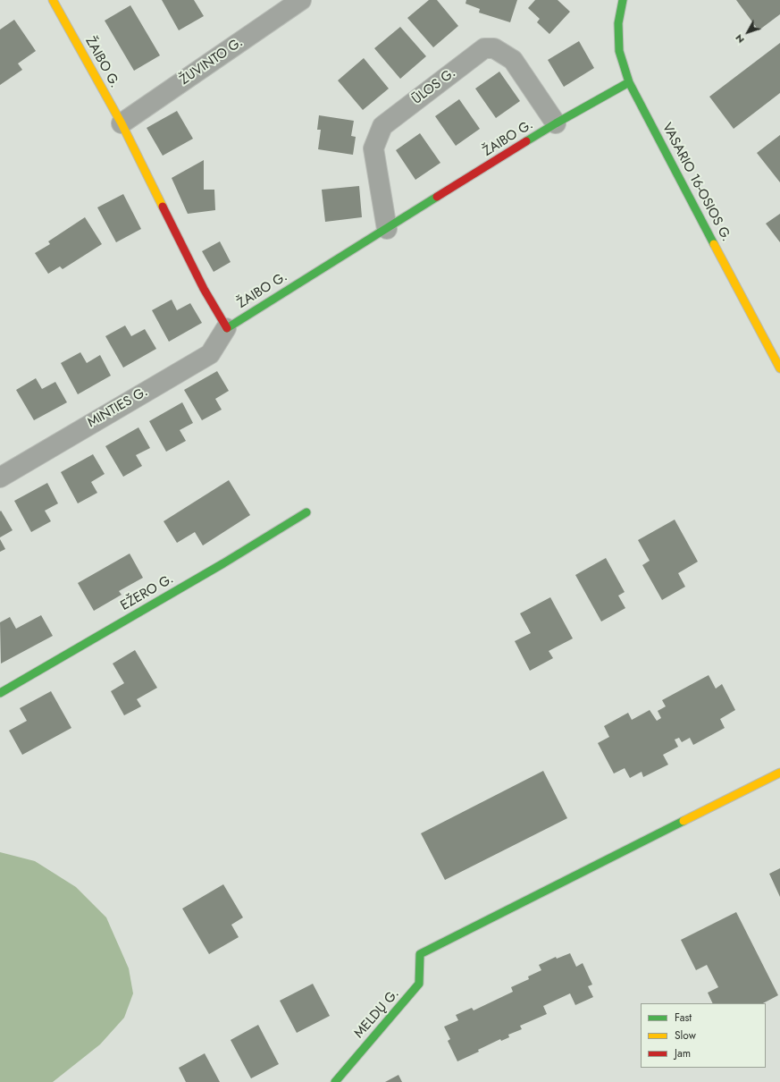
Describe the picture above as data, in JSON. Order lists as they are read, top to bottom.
{
  "streets": {
    "street": [
      "ŽUVINTO G.",
      "ŽAIBO G.",
      "ŪLOS G.",
      "VASARIO 16-OSIOS G.",
      "MINTIES G.",
      "EŽERO G.",
      "MELDŲ G."
    ]
  },
  "crossings": [
    ["ŽUVINTO G.", "ŽAIBO G."],
    ["ŽAIBO G.", "ŪLOS G."],
    ["ŽAIBO G.", "VASARIO 16-OSIOS G."],
    ["ŽAIBO G.", "MINTIES G."]
  ],
  "legend": ["Fast", "Slow", "Jam"],
  "north": "bottom left"
}
